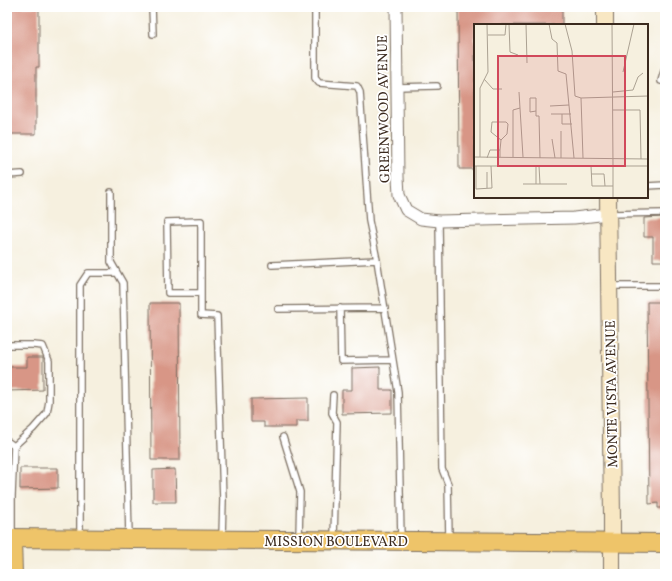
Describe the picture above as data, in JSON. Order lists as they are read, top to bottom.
{
  "streets": {
    "main road": ["MONTE VISTA AVENUE", "MISSION BOULEVARD"],
    "street": ["GREENWOOD AVENUE"]
  },
  "crossings": [
    ["MONTE VISTA AVENUE", "MISSION BOULEVARD"]
  ]
}
